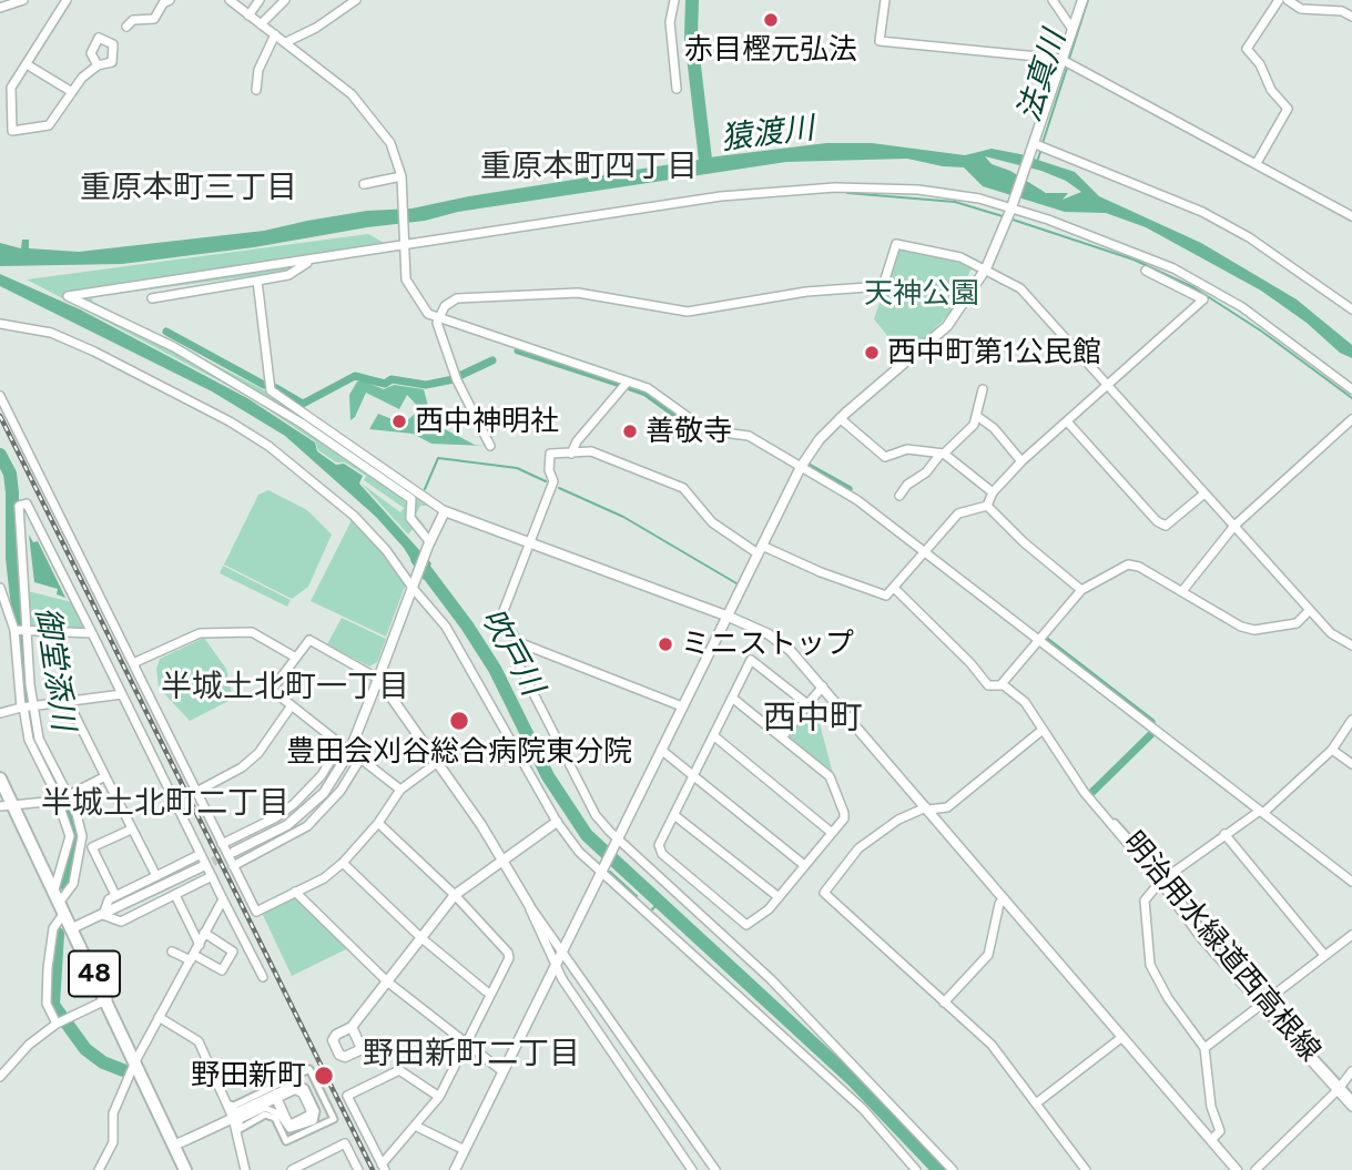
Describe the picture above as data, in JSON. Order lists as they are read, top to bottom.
{
  "streets": {
    "main road": ["48"],
    "street": ["明治用水緑道西高根線"]
  },
  "districts": [
    "重原本町四丁目",
    "重原本町三丁目",
    "半城土北町一丁目",
    "西中町",
    "半城土北町二丁目",
    "野田新町二丁目"
  ],
  "water": [
    "法真川",
    "猿渡川",
    "吹戸川",
    "御堂添川"
  ],
  "parks": ["天神公園"],
  "places": [
    "赤目樫元弘法",
    "西中町第1公民館",
    "西中神明社",
    "善敬寺",
    "ミニストップ",
    "豊田会刈谷総合病院東分院",
    "野田新町"
  ]
}
